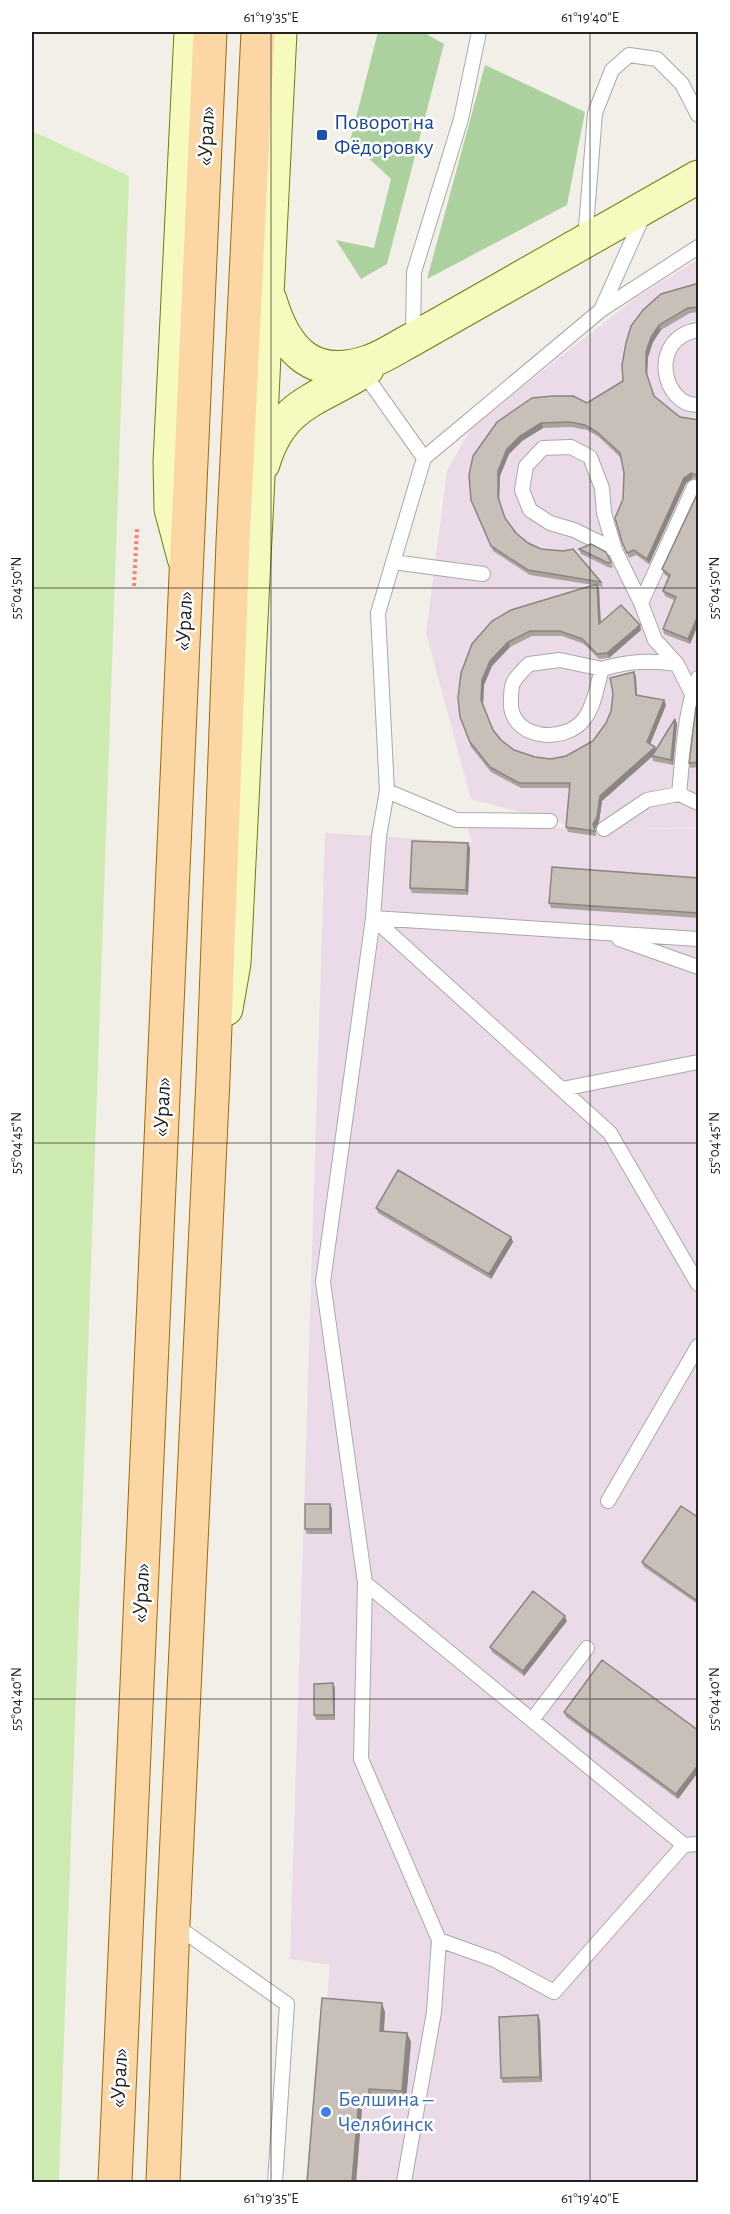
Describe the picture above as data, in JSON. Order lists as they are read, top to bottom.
{
  "streets": {
    "main road": ["«Урал»"]
  },
  "places": {
    "transit": ["Поворот на Фёдоровку"],
    "other": ["Белшина – Челябинск"]
  },
  "coordinates": [
    "61°19'35\"E",
    "61°19'40\"E",
    "55°04'50\"N",
    "55°04'45\"N",
    "55°04'40\"N"
  ]
}
